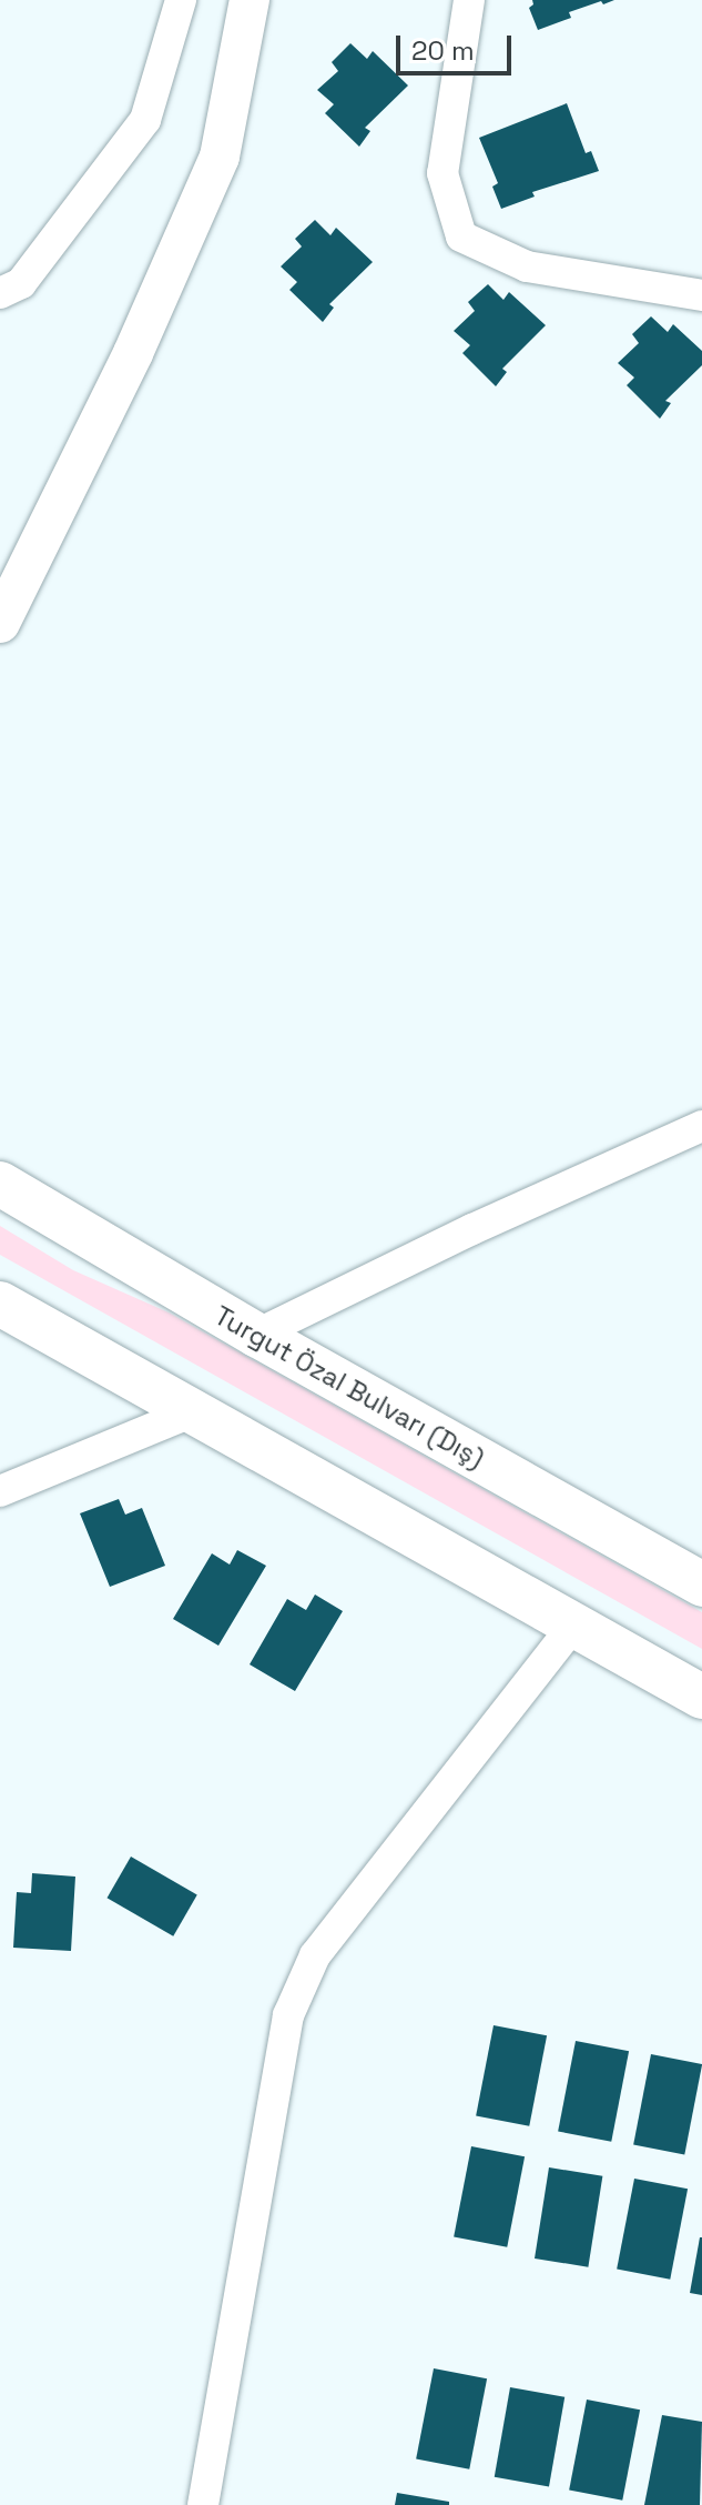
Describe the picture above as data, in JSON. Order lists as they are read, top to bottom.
{
  "streets": {
    "main road": ["Turgut Özal Bulvarı (Dış)"]
  },
  "scale_bar": "20 m"
}
